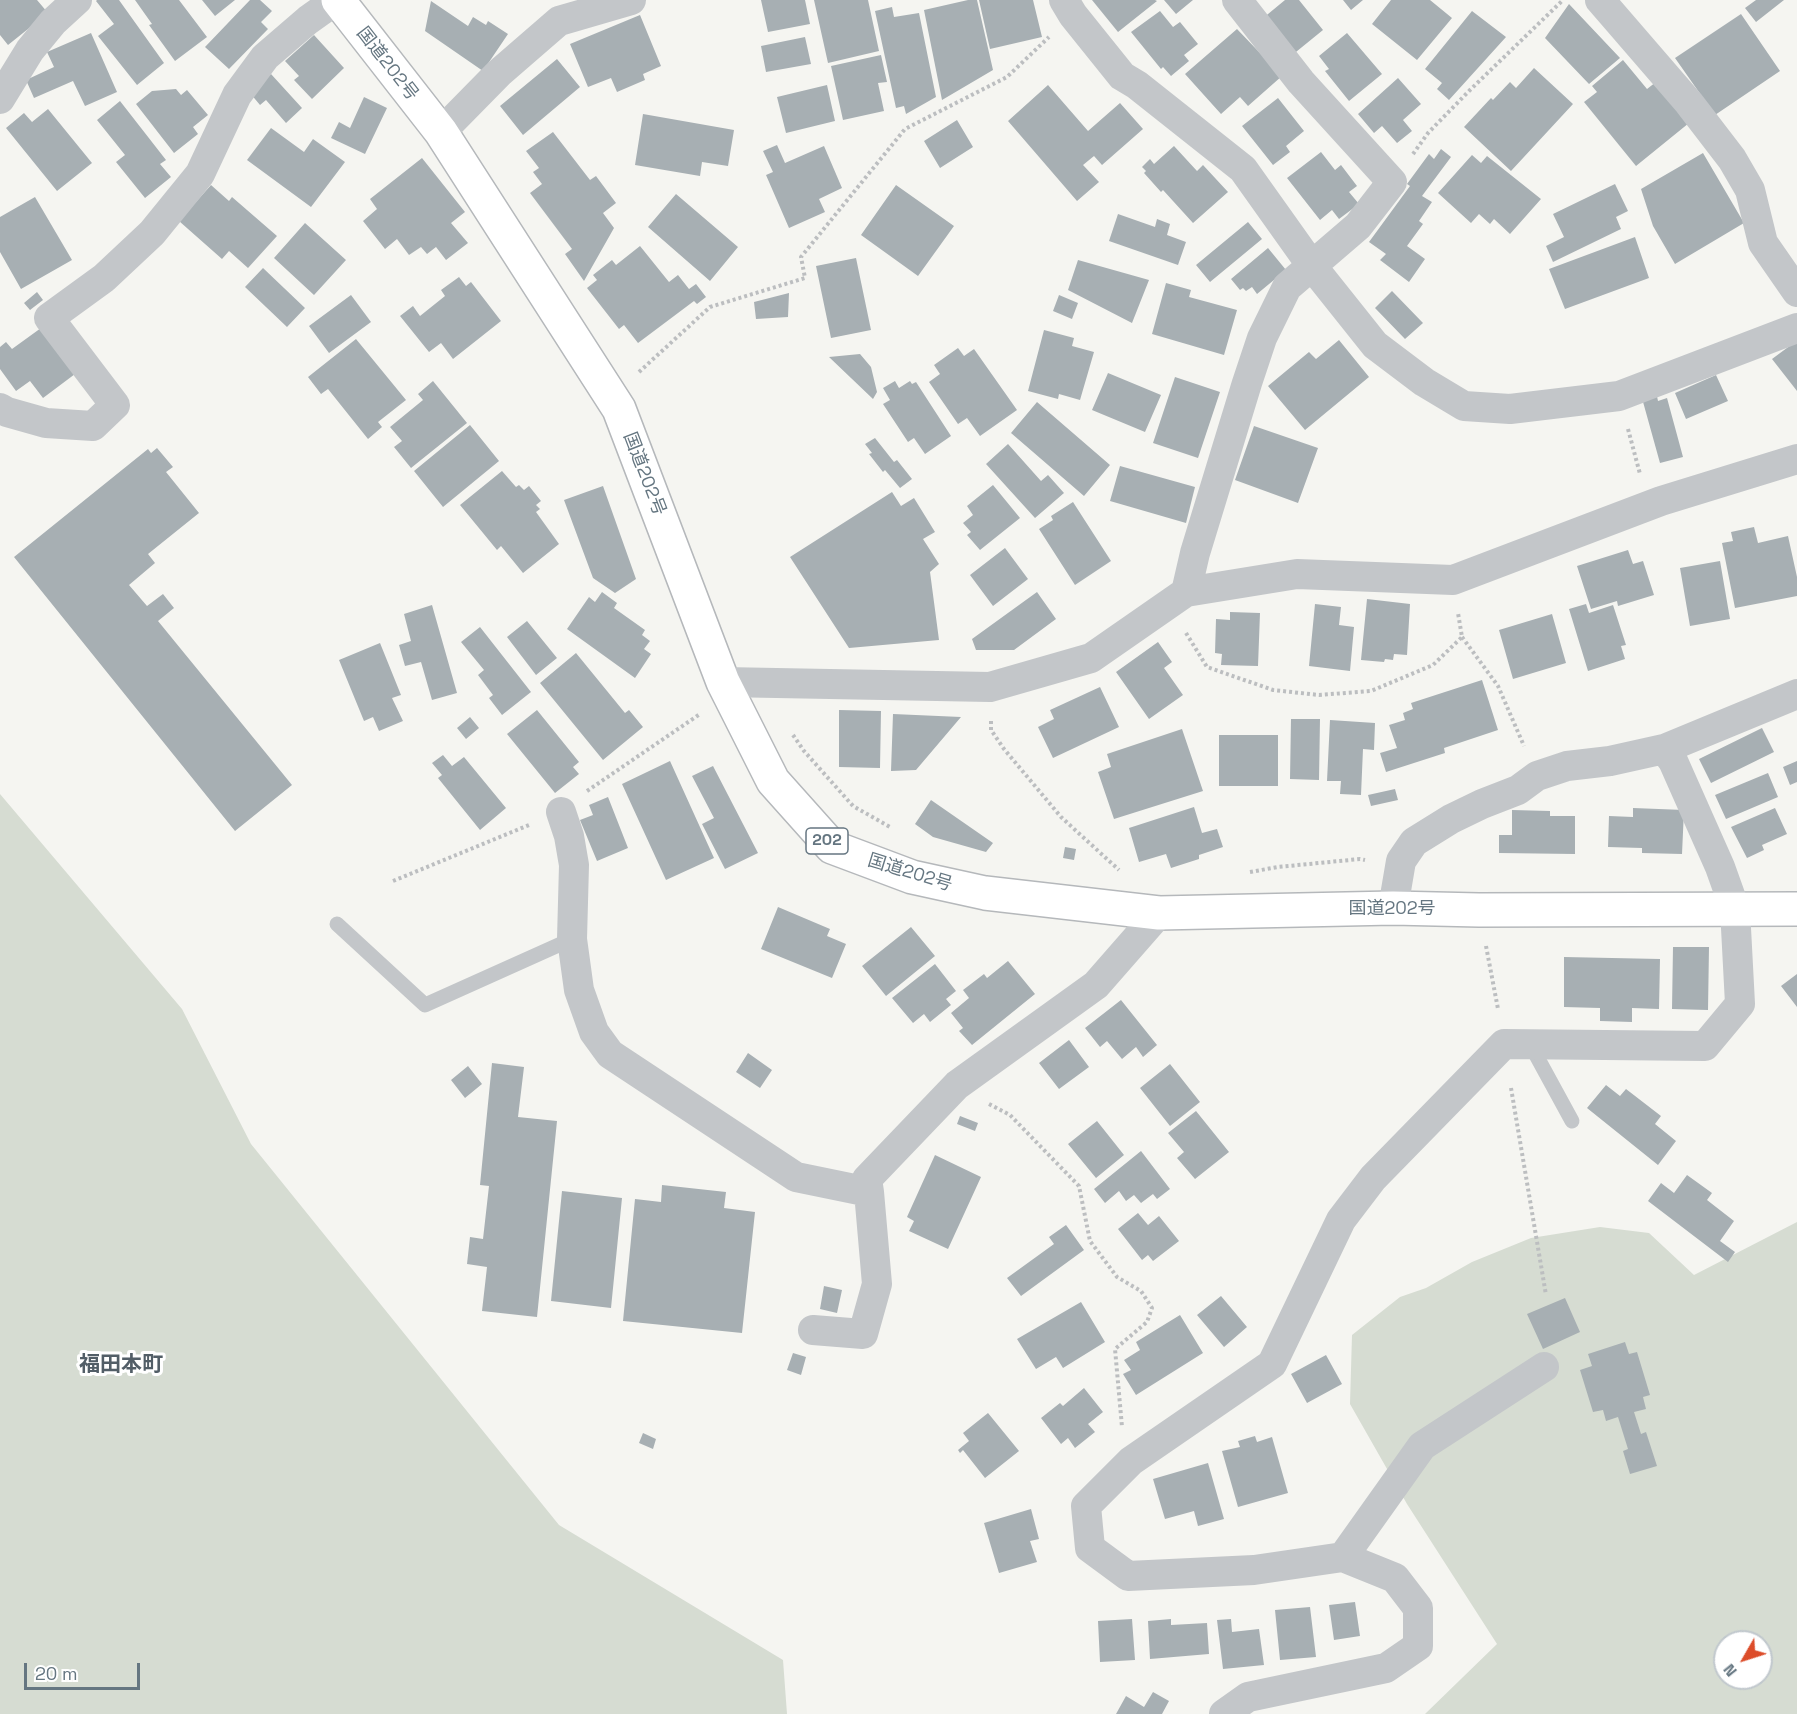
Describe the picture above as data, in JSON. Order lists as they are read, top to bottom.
{
  "streets": {
    "highway": ["国道202号", "202"]
  },
  "districts": ["福田本町"],
  "scale_bar": "20 m",
  "north": "bottom left"
}
